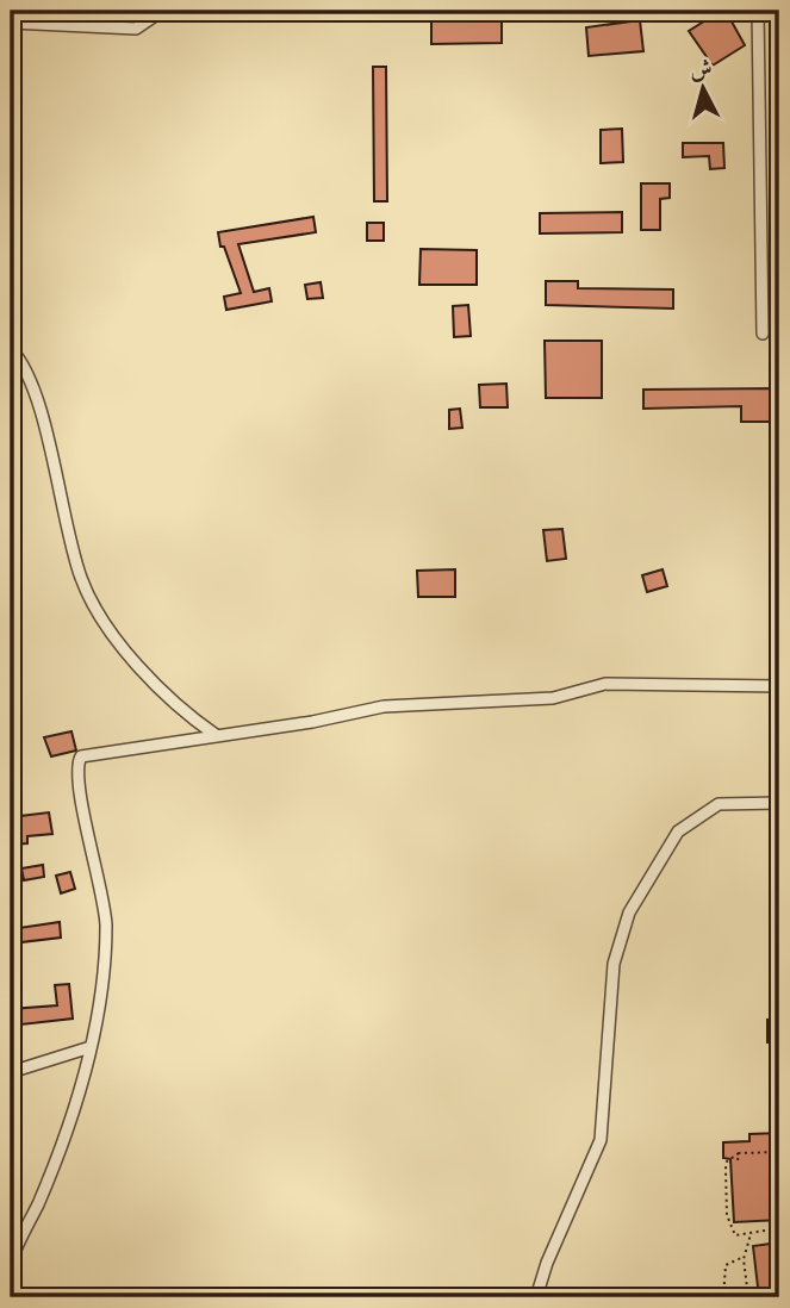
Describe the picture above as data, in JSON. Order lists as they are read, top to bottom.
{
  "north": "top"
}
